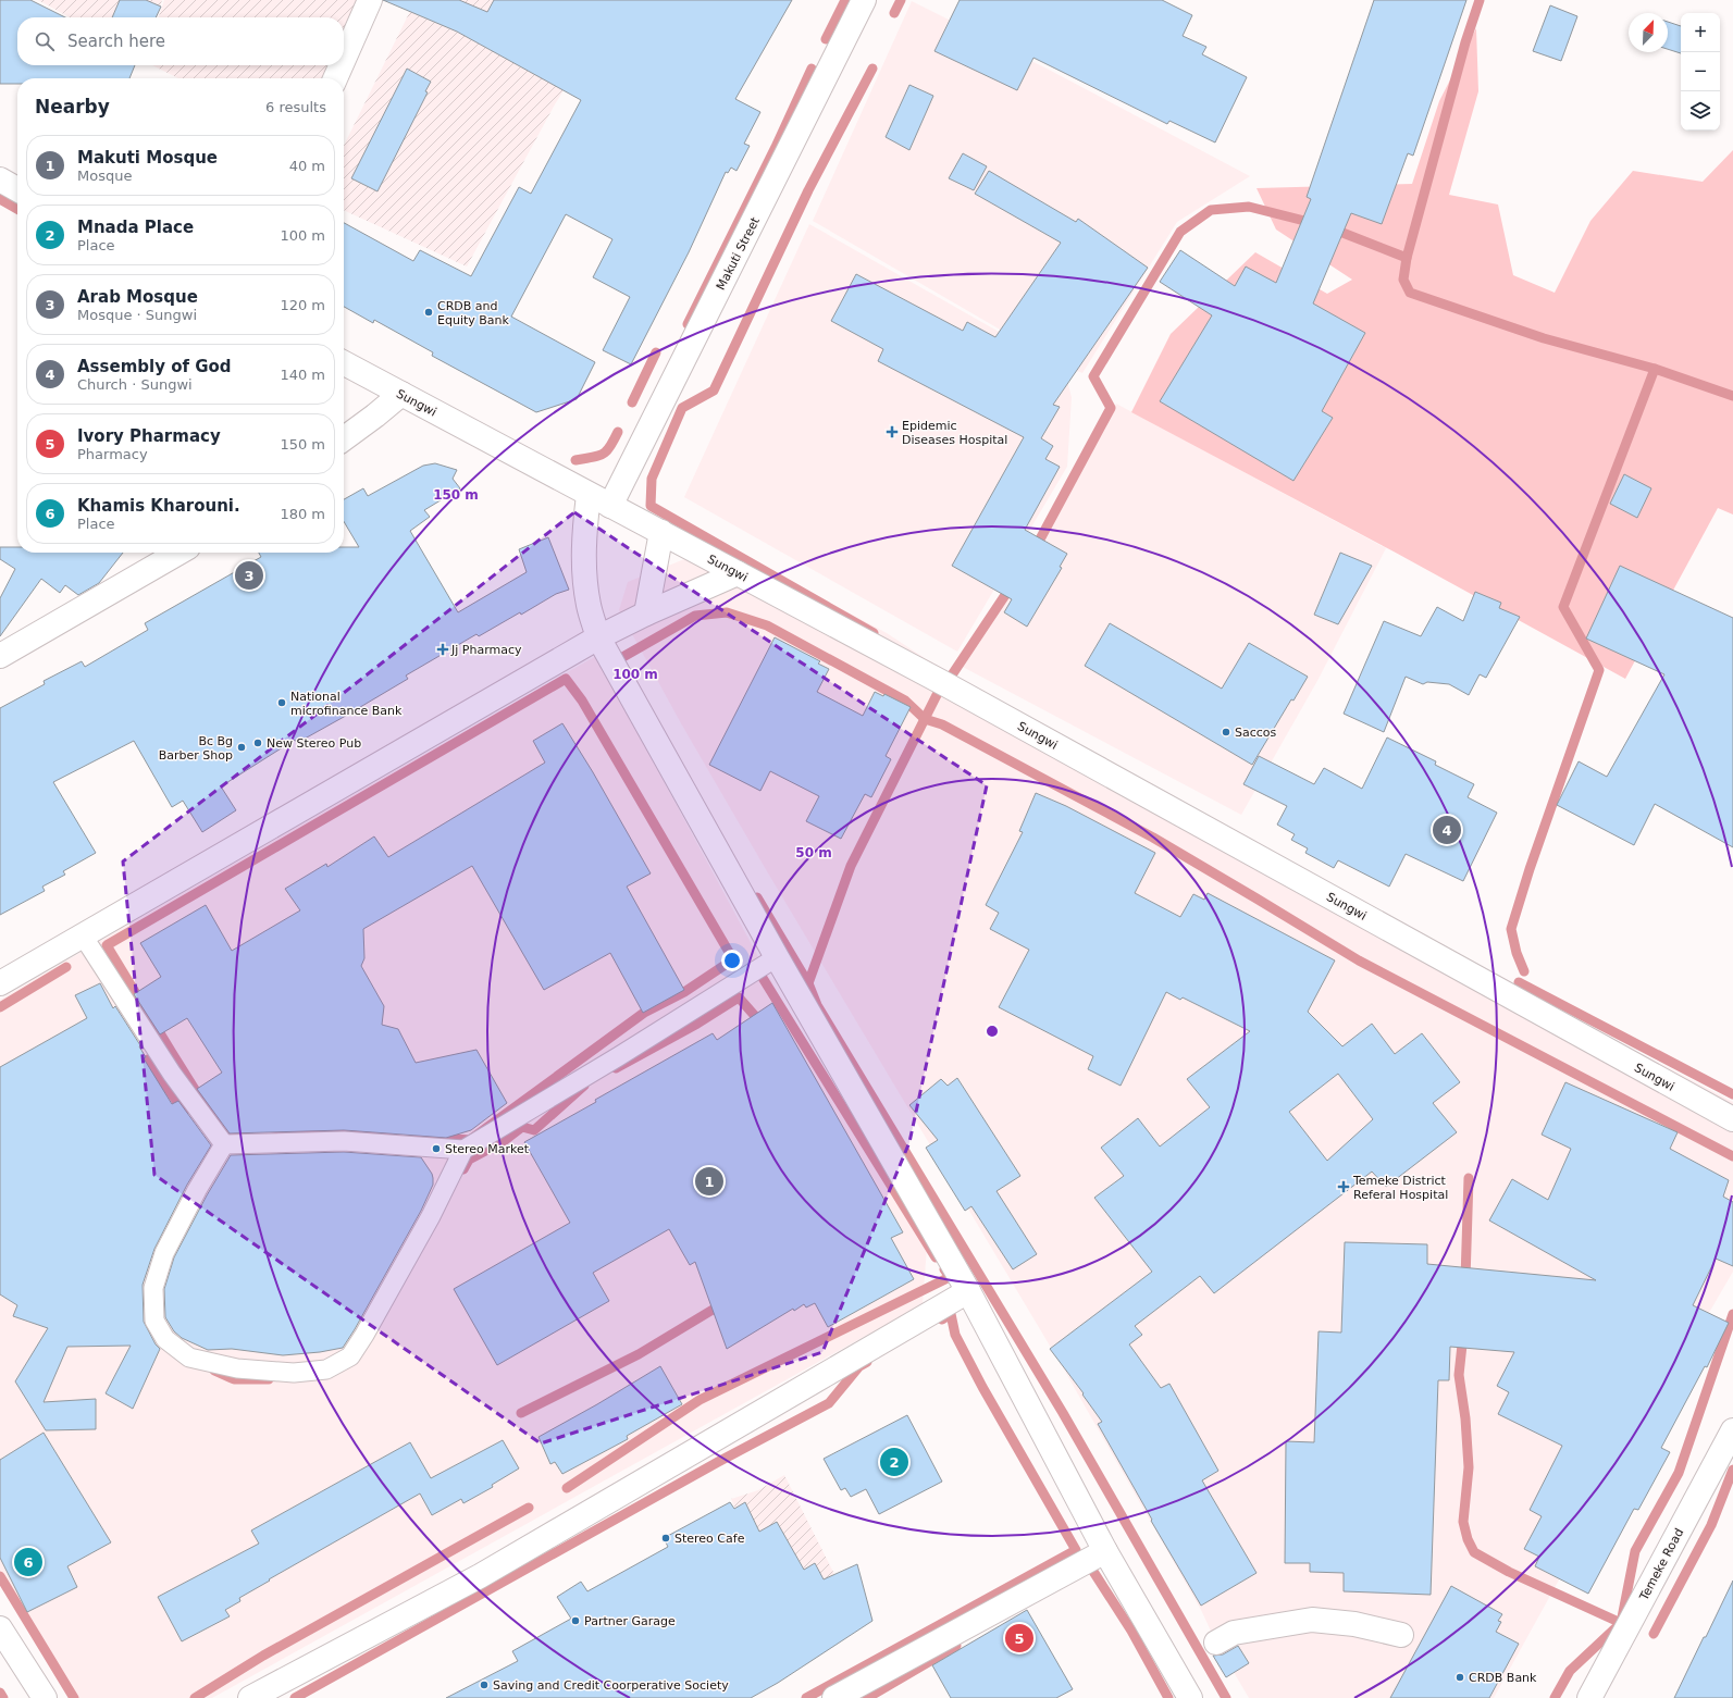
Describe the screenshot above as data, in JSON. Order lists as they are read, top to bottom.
{
  "streets": {
    "street": ["Makuti Street", "Sungwi", "Temeke Road"]
  },
  "crossings": [
    ["Makuti Street", "Sungwi"]
  ],
  "places": {
    "other": [
      "CRDB and Equity Bank",
      "National microfinance Bank",
      "Saccos",
      "New Stereo Pub",
      "Bc Bg Barber Shop",
      "Stereo Market",
      "Stereo Cafe",
      "Partner Garage",
      "CRDB Bank",
      "Saving and Credit Coorperative Society"
    ],
    "health": ["Epidemic Diseases Hospital", "Jj Pharmacy", "Temeke District Referal Hospital"]
  },
  "north": "top right",
  "page": {
    "map_buttons": ["+", "−"],
    "search": "Search here",
    "heading": ["Nearby", "6 results"],
    "list": [
      {
        "mark": "1",
        "name": "Makuti Mosque",
        "note": "Mosque",
        "value": "40 m"
      },
      {
        "mark": "2",
        "name": "Mnada Place",
        "note": "Place",
        "value": "100 m"
      },
      {
        "mark": "3",
        "name": "Arab Mosque",
        "note": "Mosque · Sungwi",
        "value": "120 m"
      },
      {
        "mark": "4",
        "name": "Assembly of God",
        "note": "Church · Sungwi",
        "value": "140 m"
      },
      {
        "mark": "5",
        "name": "Ivory Pharmacy",
        "note": "Pharmacy",
        "value": "150 m"
      },
      {
        "mark": "6",
        "name": "Khamis Kharouni.",
        "note": "Place",
        "value": "180 m"
      }
    ],
    "pins": [
      "3",
      "4",
      "1",
      "2",
      "6",
      "5"
    ]
  },
  "rings": ["150 m", "100 m", "50 m"]
}
